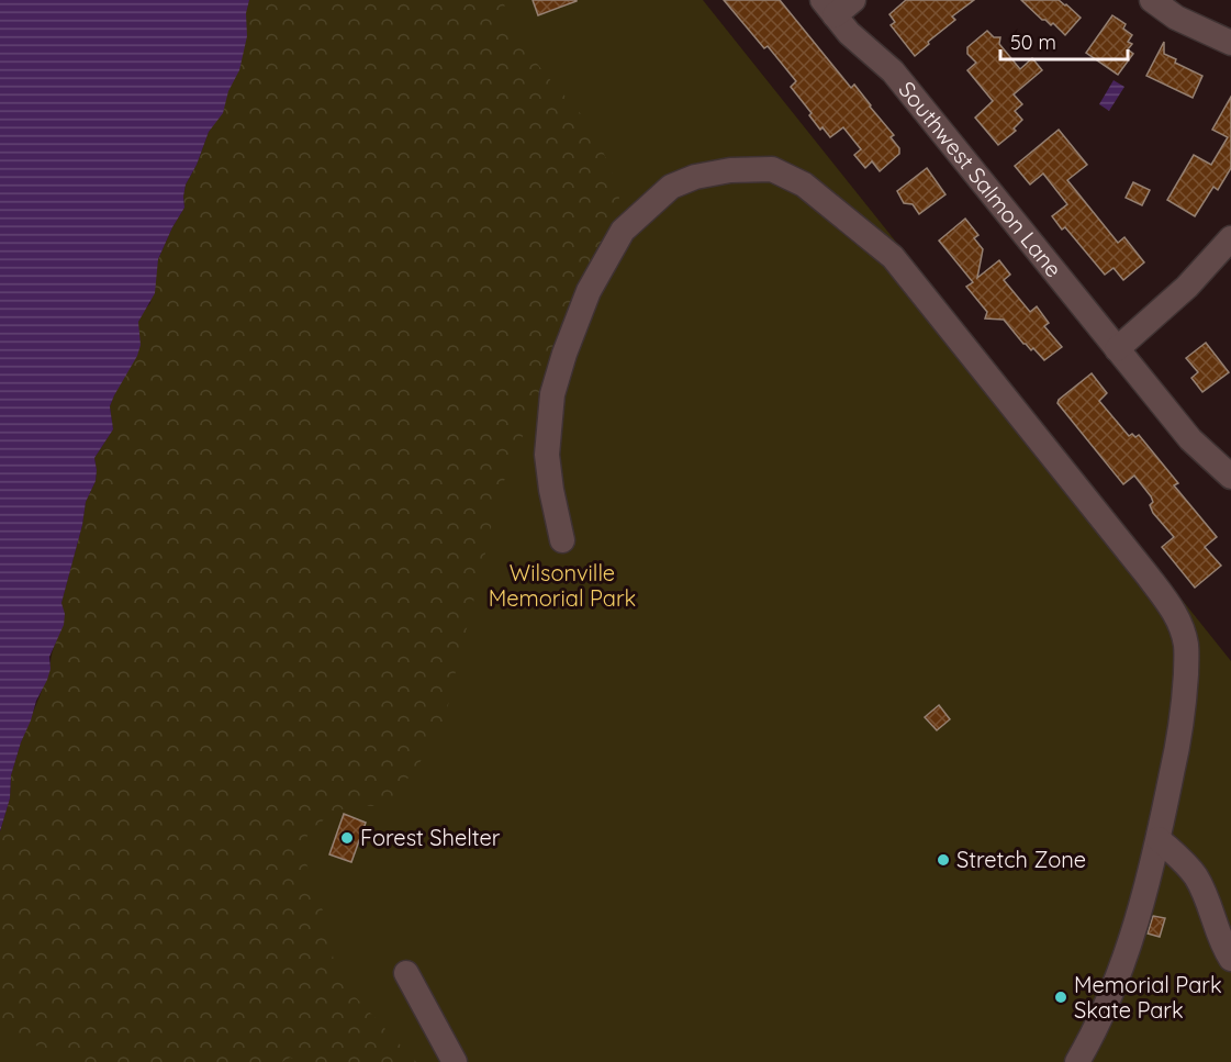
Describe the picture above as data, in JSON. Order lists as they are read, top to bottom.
{
  "streets": {
    "street": ["Southwest Salmon Lane"]
  },
  "parks": ["Wilsonville Memorial Park"],
  "places": ["Forest Shelter", "Stretch Zone", "Memorial Park Skate Park"],
  "scale_bar": "50 m"
}
